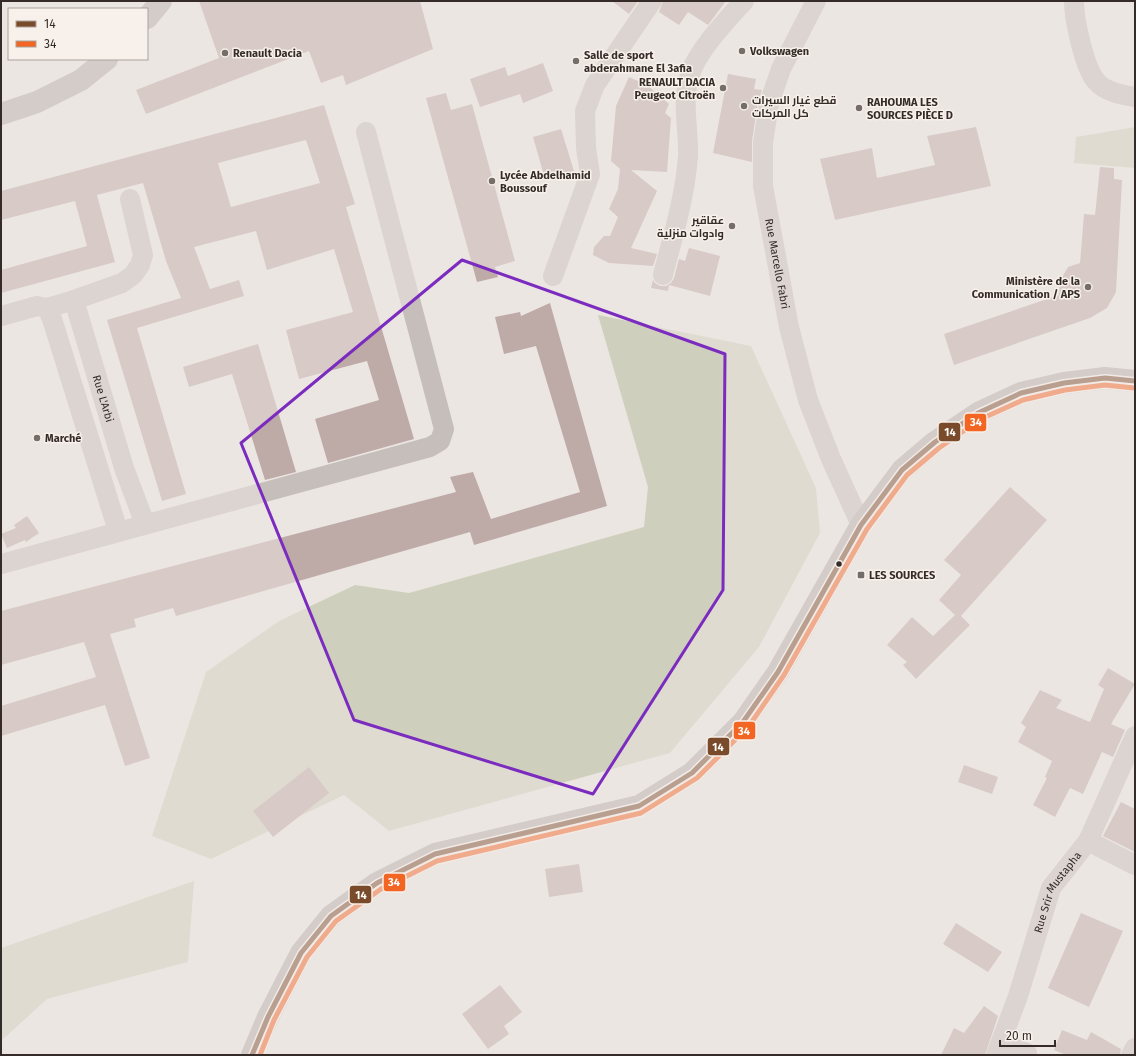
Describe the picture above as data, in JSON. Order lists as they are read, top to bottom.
{
  "streets": {
    "street": ["Rue Marcello Fabri", "Rue L'Arbi", "Rue Srir Mustapha"]
  },
  "places": {
    "other": [
      "Volkswagen",
      "Renault Dacia",
      "Salle de sport abderahmane El 3afia",
      "RENAULT DACIA Peugeot Citroën",
      "قطع غيار السيرات كل المركات",
      "RAHOUMA LES SOURCES PIÈCE D",
      "Lycée Abdelhamid Boussouf",
      "عقاقير وادوات منزلية",
      "Ministère de la Communication / APS",
      "Marché"
    ],
    "transit": ["LES SOURCES"]
  },
  "lines": ["transit line 14", "transit line 34"],
  "legend": ["14", "34"],
  "scale_bar": "20 m"
}
